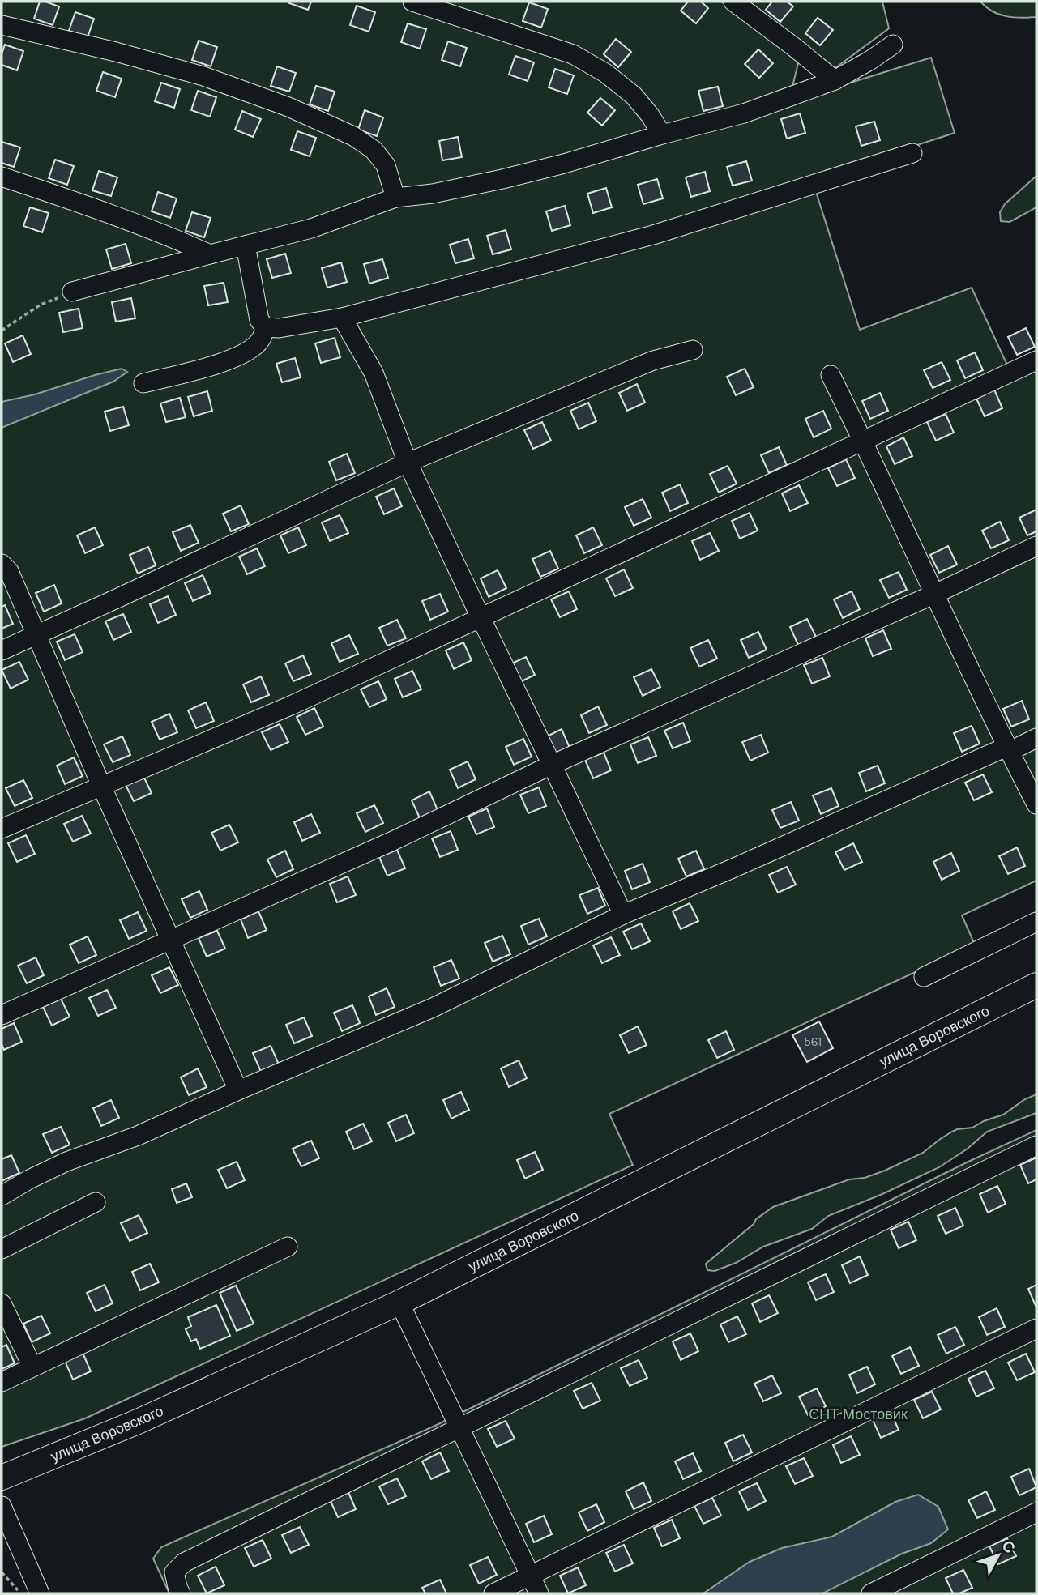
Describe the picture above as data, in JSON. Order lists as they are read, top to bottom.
{
  "streets": {
    "main road": ["улица Воровского"]
  },
  "parks": ["СНТ Мостовик"],
  "house_numbers": ["561"],
  "north": "top right"
}
